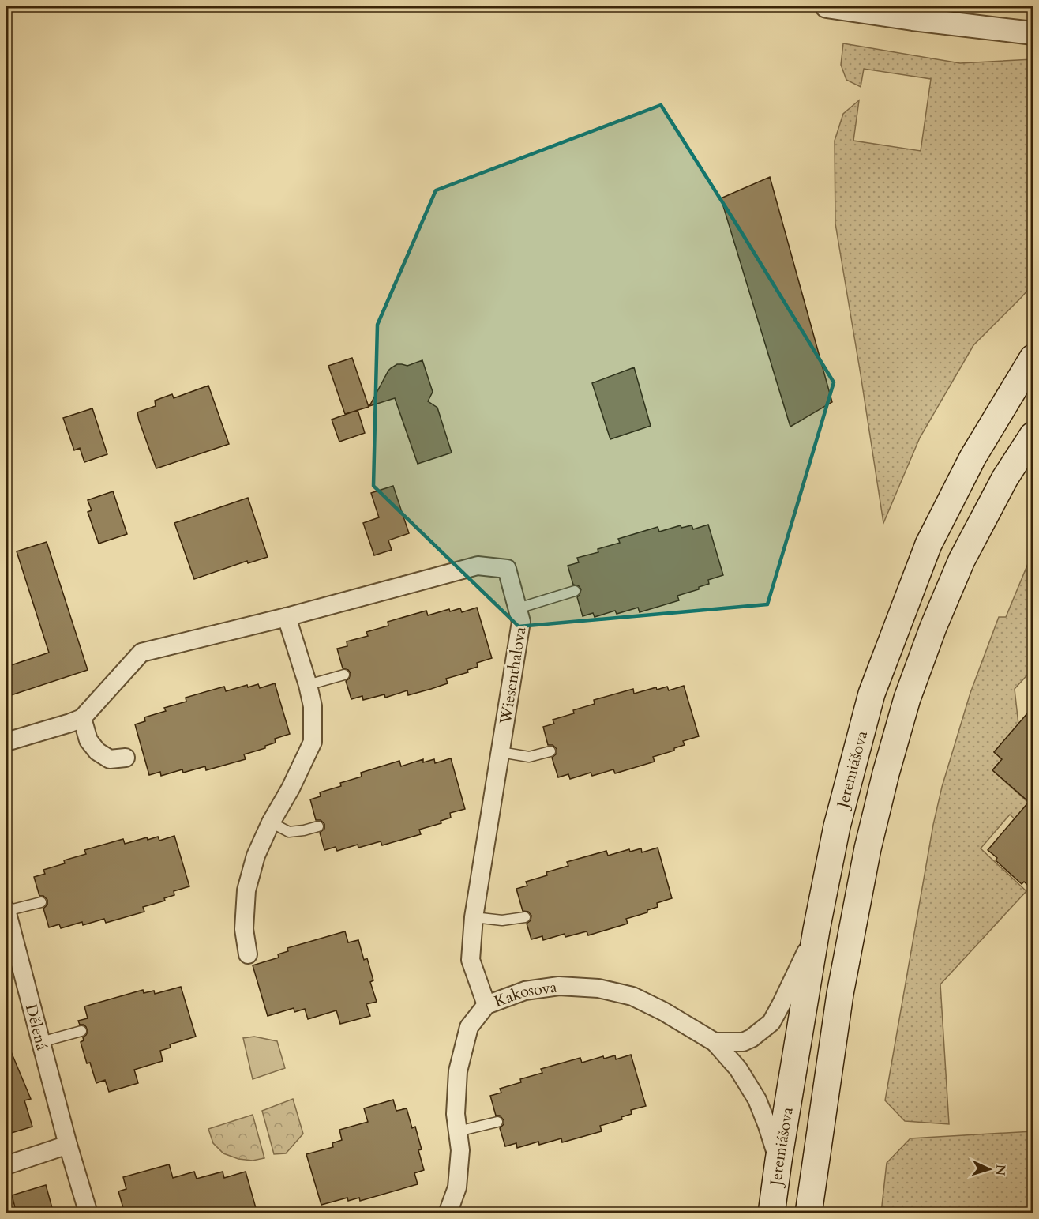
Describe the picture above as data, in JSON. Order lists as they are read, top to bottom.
{
  "streets": {
    "main road": ["Jeremiášova"],
    "street": ["Wiesenthalova", "Kakosova", "Dělená"]
  },
  "crossings": [
    ["Wiesenthalova", "Kakosova"],
    ["Jeremiášova", "Kakosova"]
  ],
  "north": "right"
}
